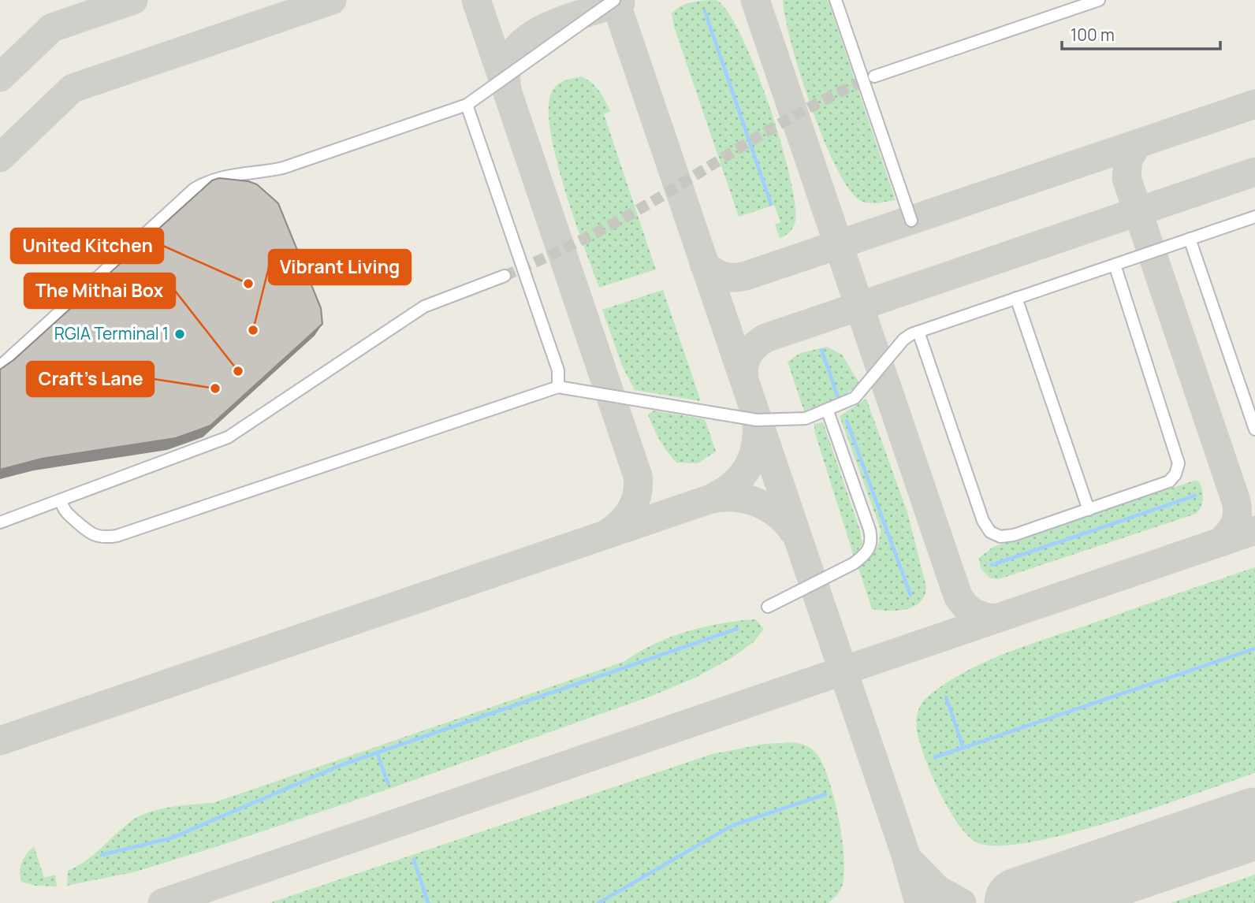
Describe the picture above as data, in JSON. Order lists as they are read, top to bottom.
{
  "places": [
    "United Kitchen",
    "Vibrant Living",
    "RGIA Terminal 1",
    "The Mithai Box",
    "Craft’s Lane"
  ],
  "scale_bar": "100 m"
}
